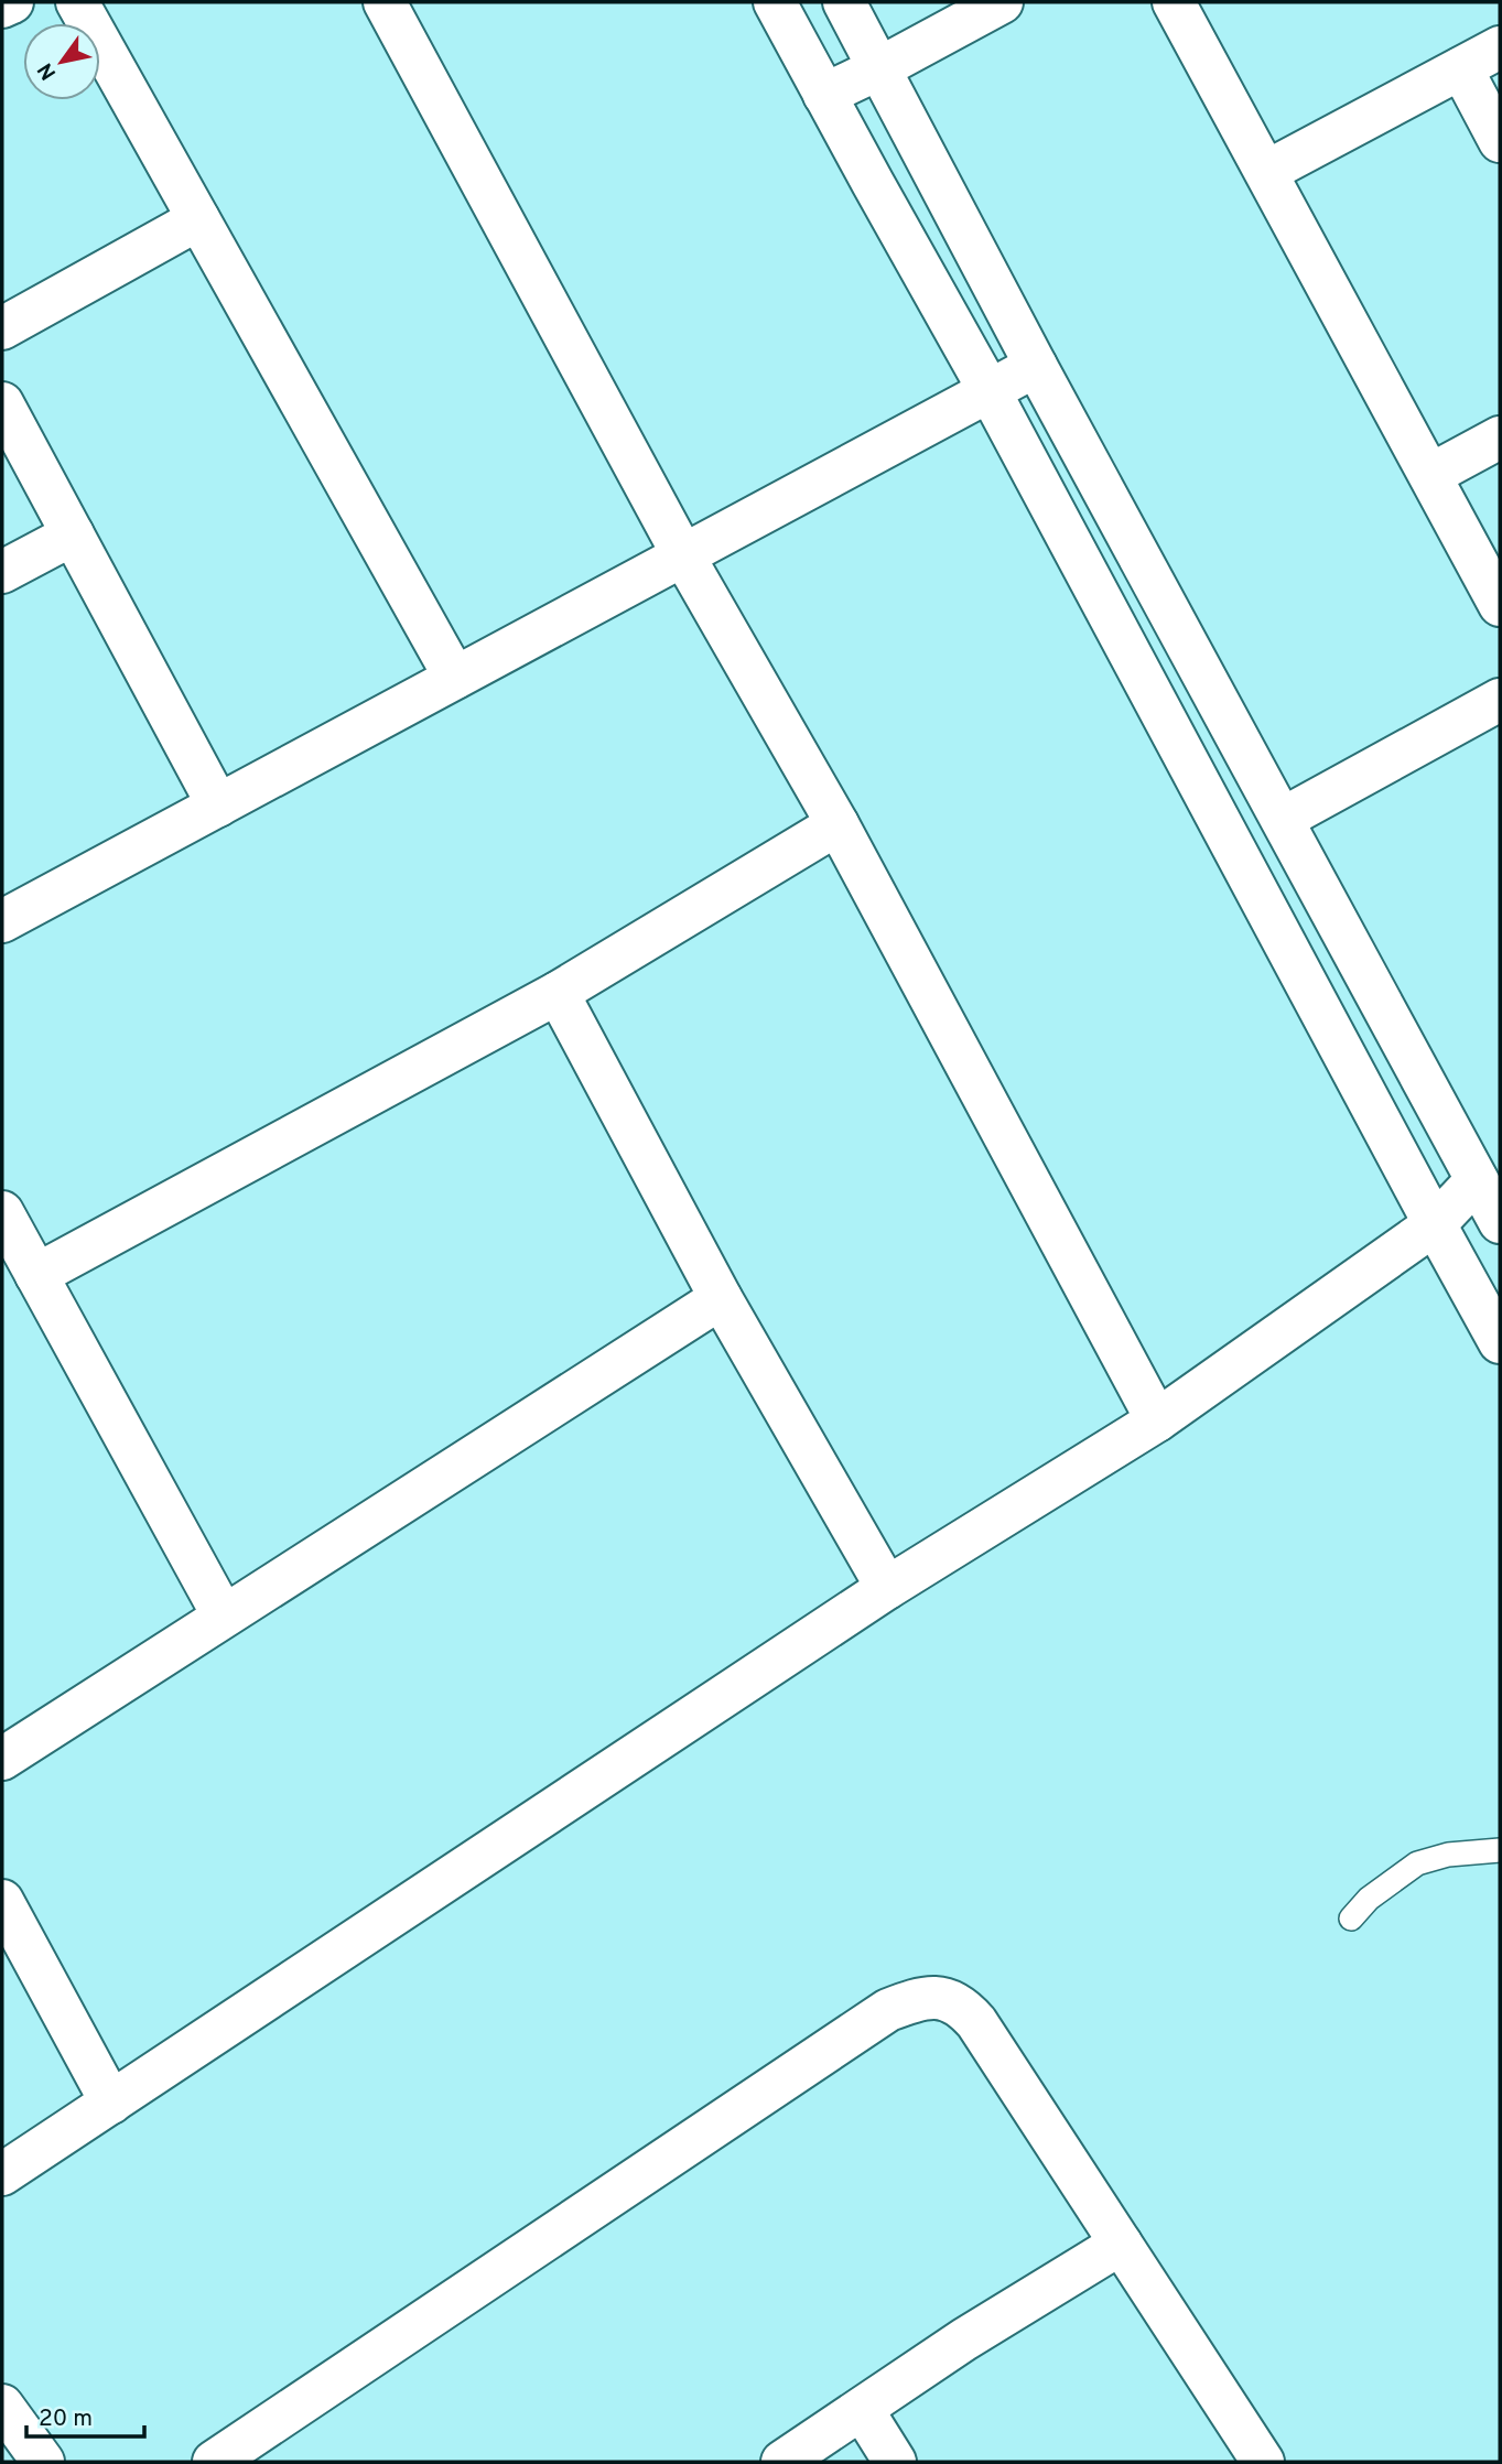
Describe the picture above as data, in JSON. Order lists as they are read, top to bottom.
{
  "scale_bar": "20 m",
  "north": "bottom left"
}
